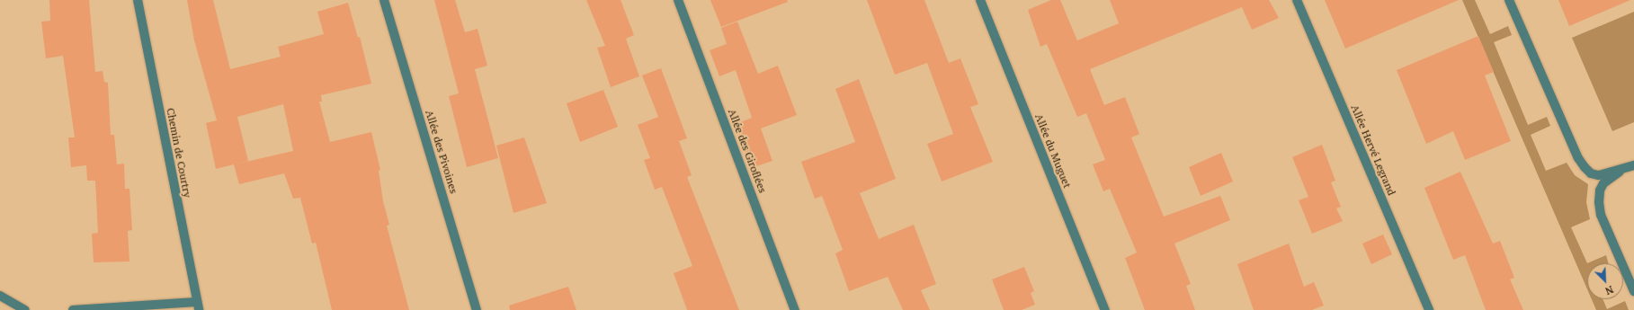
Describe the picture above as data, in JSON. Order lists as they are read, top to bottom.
{
  "streets": {
    "street": [
      "Allée Hervé Legrand",
      "Allée des Giroflées",
      "Allée du Muguet",
      "Allée des Pivoines",
      "Chemin de Courtry"
    ]
  },
  "north": "bottom right"
}
